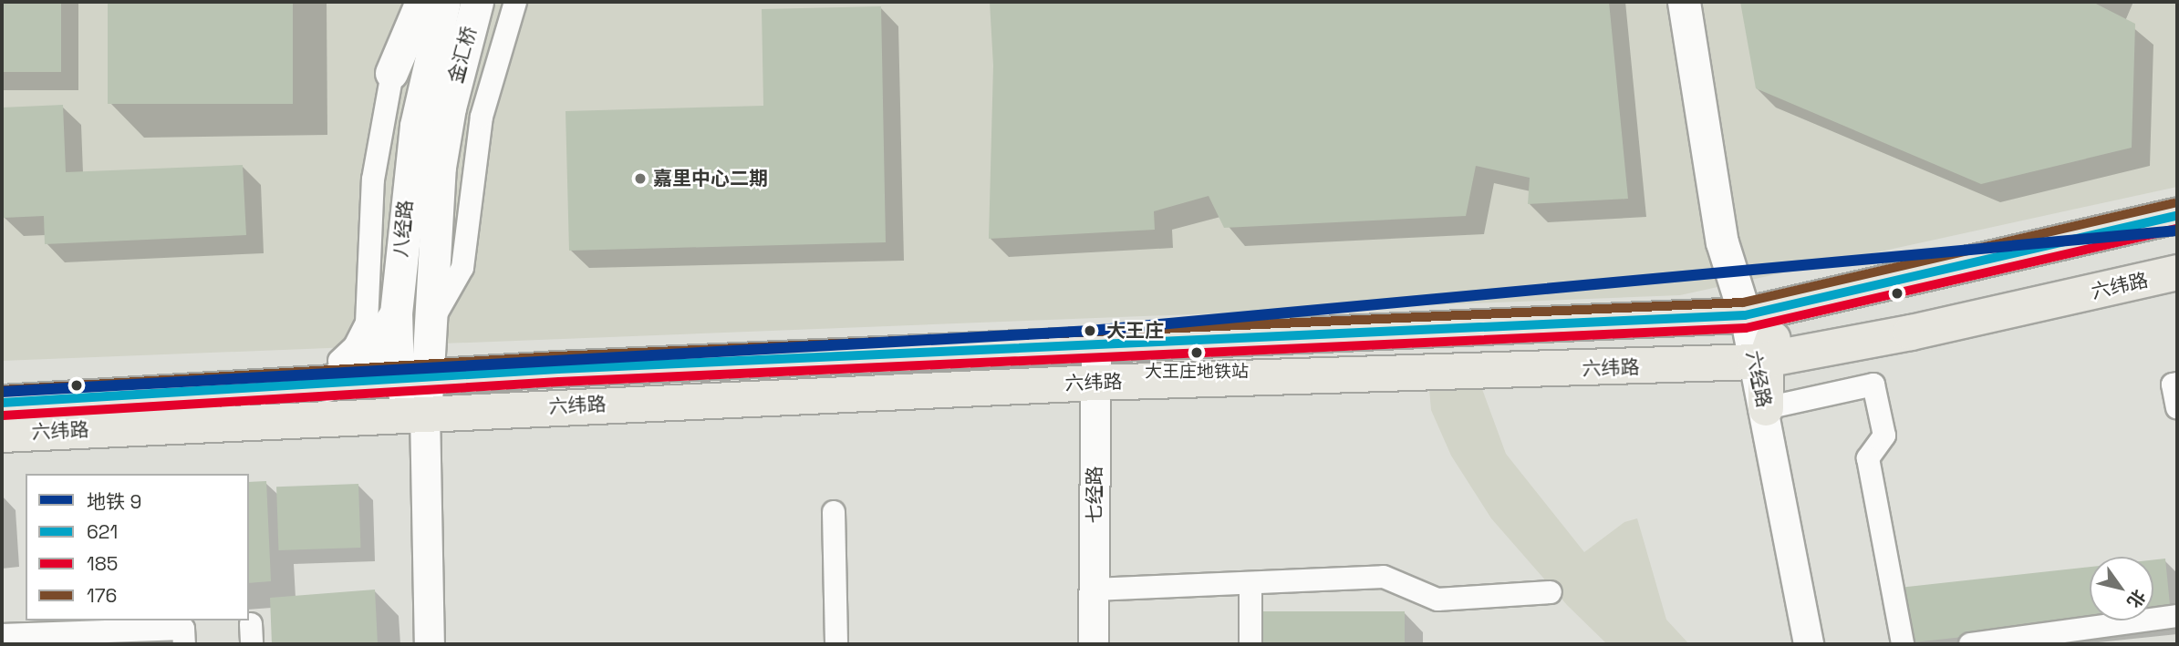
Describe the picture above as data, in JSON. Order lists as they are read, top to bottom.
{
  "streets": {
    "main road": [
      "金汇桥",
      "八经路",
      "六纬路",
      "六经路"
    ],
    "street": ["七经路"]
  },
  "crossings": [
    ["金汇桥", "八经路"],
    ["八经路", "六纬路"],
    ["六纬路", "六经路"],
    ["六纬路", "七经路"]
  ],
  "places": ["嘉里中心二期", "大王庄", "大王庄地铁站"],
  "lines": [
    "transit line 176",
    "transit line 621",
    "transit line 185",
    "metro line 9"
  ],
  "legend": [
    "地铁 9",
    "621",
    "185",
    "176"
  ],
  "north": "bottom right"
}
